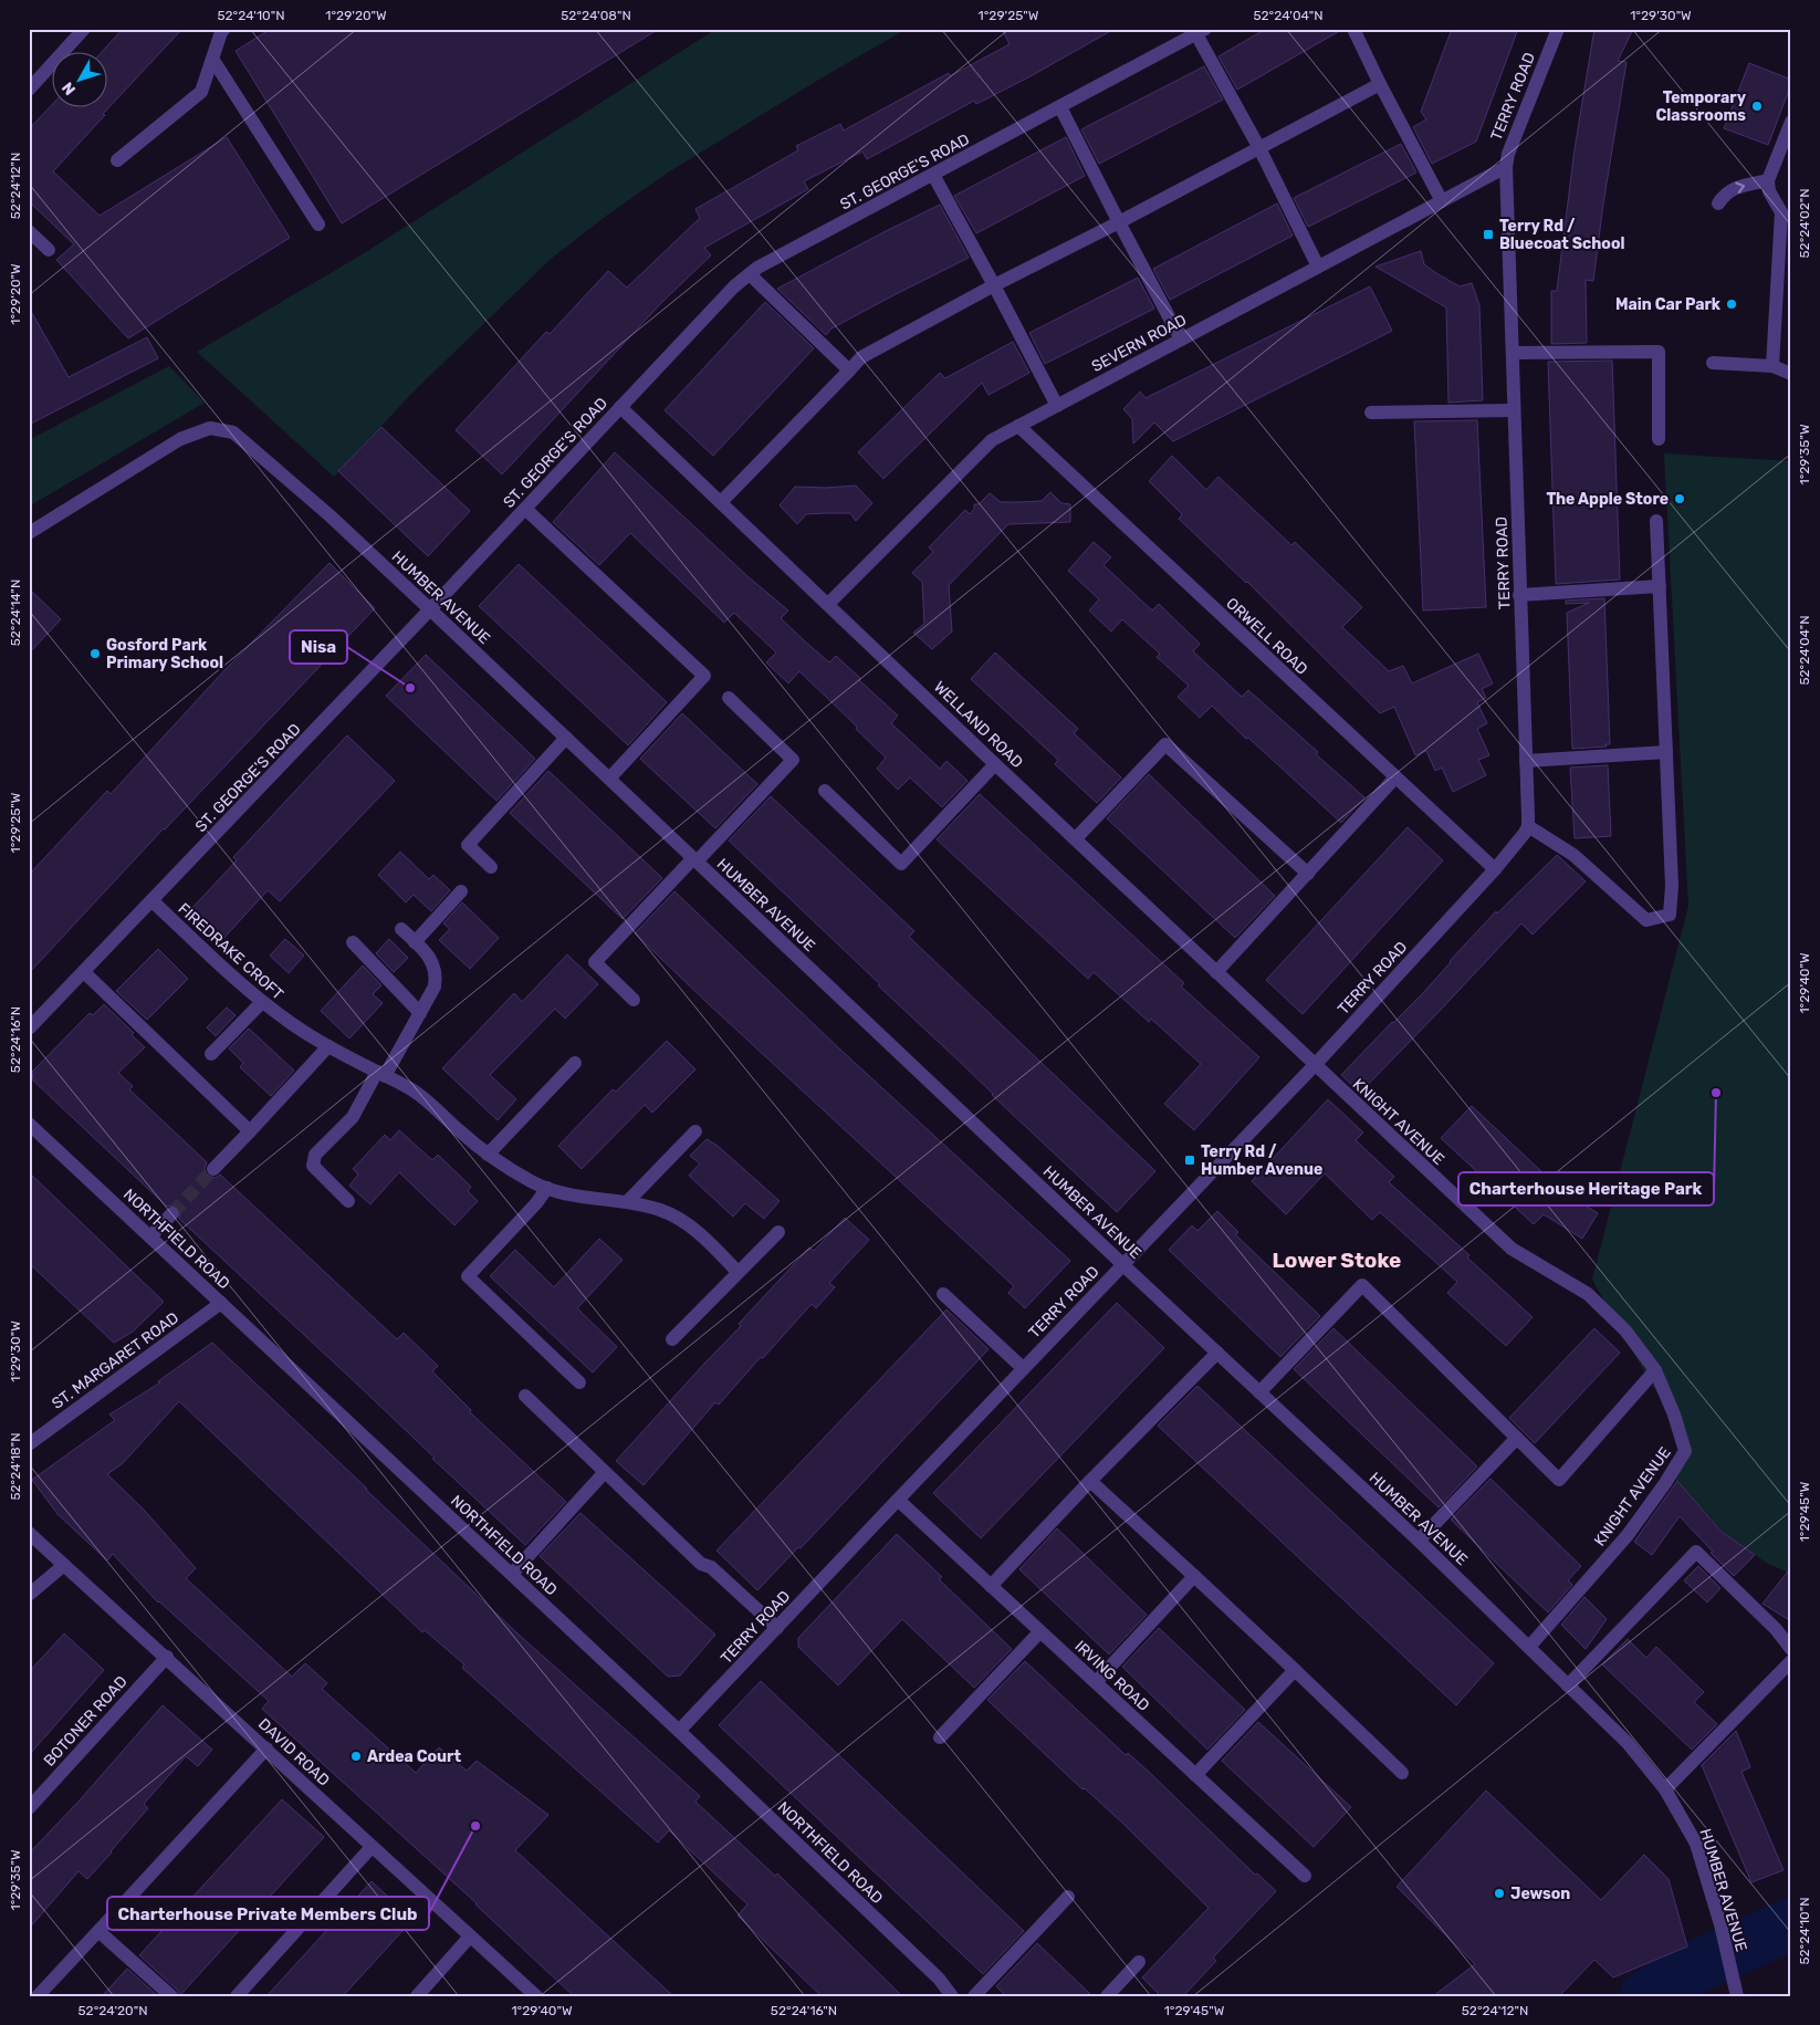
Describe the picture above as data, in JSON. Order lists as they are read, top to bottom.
{
  "streets": {
    "street": [
      "TERRY ROAD",
      "ST. GEORGE'S ROAD",
      "SEVERN ROAD",
      "HUMBER AVENUE",
      "ORWELL ROAD",
      "WELLAND ROAD",
      "FIREDRAKE CROFT",
      "KNIGHT AVENUE",
      "NORTHFIELD ROAD",
      "ST. MARGARET ROAD",
      "IRVING ROAD",
      "BOTONER ROAD",
      "DAVID ROAD"
    ]
  },
  "crossings": [
    ["TERRY ROAD", "SEVERN ROAD"],
    ["TERRY ROAD", "HUMBER AVENUE"],
    ["TERRY ROAD", "ORWELL ROAD"],
    ["TERRY ROAD", "WELLAND ROAD"],
    ["TERRY ROAD", "KNIGHT AVENUE"],
    ["TERRY ROAD", "NORTHFIELD ROAD"],
    ["TERRY ROAD", "IRVING ROAD"],
    ["ST. GEORGE'S ROAD", "HUMBER AVENUE"],
    ["ST. GEORGE'S ROAD", "WELLAND ROAD"],
    ["ST. GEORGE'S ROAD", "FIREDRAKE CROFT"],
    ["SEVERN ROAD", "ORWELL ROAD"],
    ["SEVERN ROAD", "WELLAND ROAD"],
    ["HUMBER AVENUE", "KNIGHT AVENUE"],
    ["WELLAND ROAD", "KNIGHT AVENUE"],
    ["NORTHFIELD ROAD", "ST. MARGARET ROAD"],
    ["BOTONER ROAD", "DAVID ROAD"]
  ],
  "districts": ["Lower Stoke"],
  "places": {
    "other": [
      "Temporary Classrooms",
      "Main Car Park",
      "The Apple Store",
      "Gosford Park Primary School",
      "Nisa",
      "Charterhouse Heritage Park",
      "Ardea Court",
      "Charterhouse Private Members Club",
      "Jewson"
    ],
    "transit": ["Terry Rd / Bluecoat School", "Terry Rd / Humber Avenue"]
  },
  "north": "bottom left",
  "coordinates": [
    "52°24'10\"N",
    "1°29'20\"W",
    "52°24'08\"N",
    "1°29'25\"W",
    "52°24'04\"N",
    "1°29'30\"W",
    "52°24'12\"N",
    "52°24'02\"N",
    "1°29'35\"W",
    "52°24'14\"N",
    "1°29'40\"W",
    "52°24'16\"N",
    "52°24'18\"N",
    "1°29'45\"W",
    "52°24'20\"N"
  ]
}
